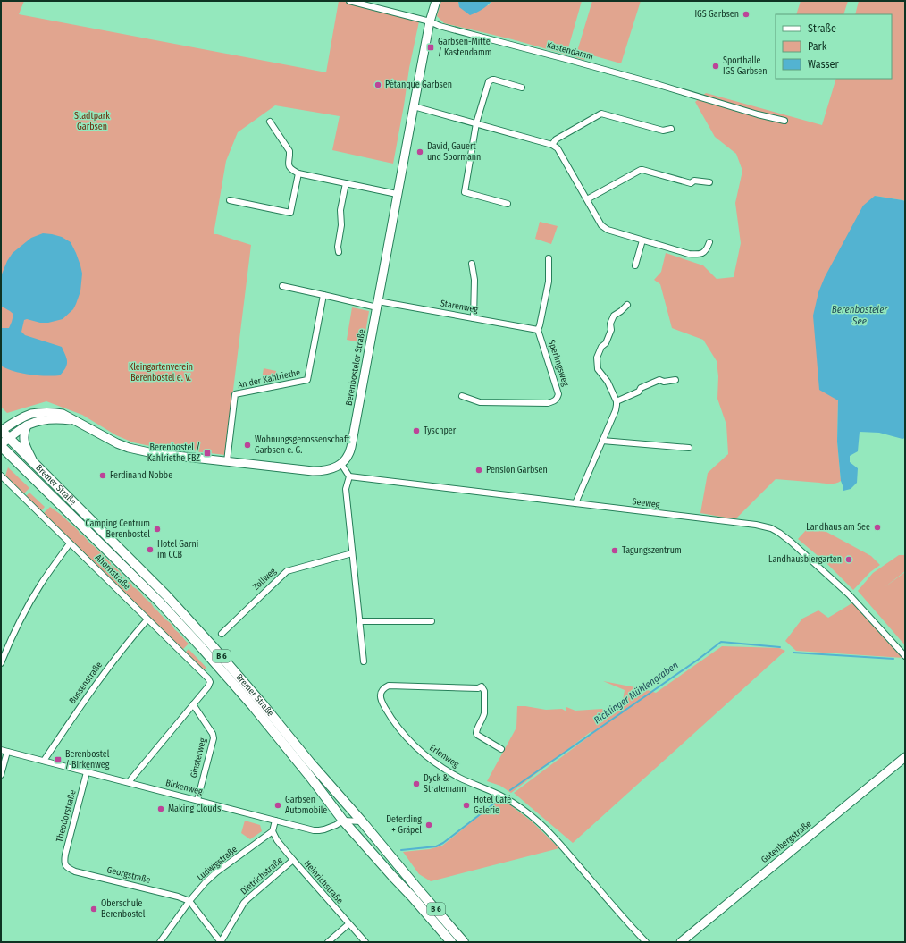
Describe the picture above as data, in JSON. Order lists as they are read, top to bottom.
{
  "streets": {
    "main road": ["Bremer Straße", "B 6"],
    "street": [
      "Kastendamm",
      "Starenweg",
      "Sperlingsweg",
      "Berenbosteler Straße",
      "An der Kahlriethe",
      "Seeweg",
      "Ahornstraße",
      "Zollweg",
      "Bussenstraße",
      "Erlenweg",
      "Ginsterweg",
      "Birkenweg",
      "Theodorstraße",
      "Gutenbergstraße",
      "Ludwigstraße",
      "Georgstraße",
      "Dietrichstraße",
      "Heinrichstraße"
    ]
  },
  "crossings": [
    ["Kastendamm", "Berenbosteler Straße"],
    ["Starenweg", "Sperlingsweg"],
    ["Starenweg", "Berenbosteler Straße"],
    ["Bremer Straße", "Birkenweg"],
    ["Ahornstraße", "Bussenstraße"],
    ["Ahornstraße", "Ginsterweg"],
    ["Bussenstraße", "Birkenweg"],
    ["Ginsterweg", "Birkenweg"],
    ["Birkenweg", "Theodorstraße"],
    ["Theodorstraße", "Georgstraße"],
    ["Ludwigstraße", "Georgstraße"],
    ["Ludwigstraße", "Dietrichstraße"],
    ["Ludwigstraße", "Heinrichstraße"],
    ["Georgstraße", "Dietrichstraße"],
    ["Dietrichstraße", "Heinrichstraße"]
  ],
  "water": ["Berenbosteler See", "Ricklinger Mühlengraben"],
  "parks": ["Stadtpark Garbsen", "Kleingartenverein Berenbostel e. V."],
  "places": {
    "other": [
      "IGS Garbsen",
      "Sporthalle IGS Garbsen",
      "Pétanque Garbsen",
      "David, Gauert und Spormann",
      "Tyschper",
      "Wohnungsgenossenschaft Garbsen e. G.",
      "Pension Garbsen",
      "Ferdinand Nobbe",
      "Landhaus am See",
      "Camping Centrum Berenbostel",
      "Hotel Garni im CCB",
      "Tagungszentrum",
      "Landhausbiergarten",
      "Dyck & Stratemann",
      "Garbsen Automobile",
      "Hotel Café Galerie",
      "Making Clouds",
      "Deterding + Gräpel",
      "Oberschule Berenbostel"
    ],
    "transit": ["Garbsen-Mitte / Kastendamm", "Berenbostel / Kahlriethe FBZ", "Berenbostel / Birkenweg"]
  },
  "legend": ["Straße", "Park", "Wasser"]
}
